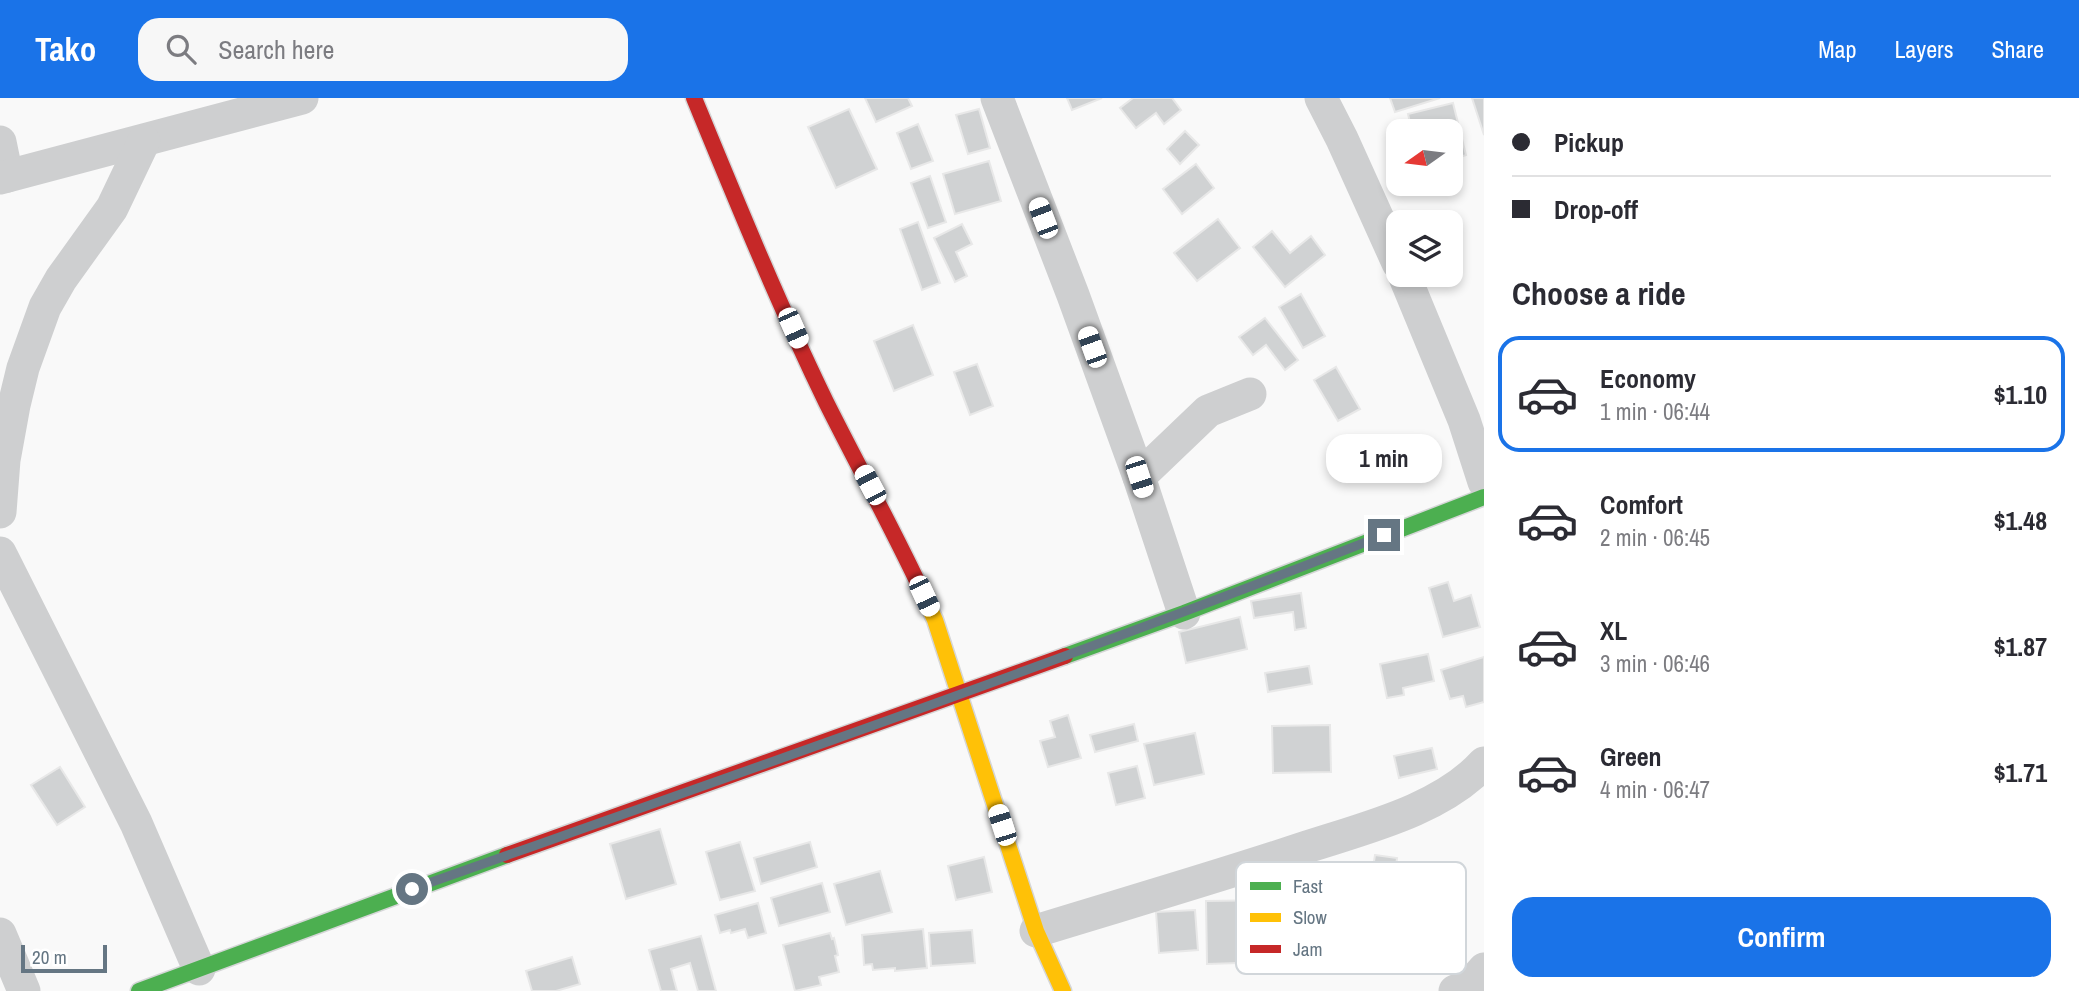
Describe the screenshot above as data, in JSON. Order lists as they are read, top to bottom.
{
  "legend": ["Fast", "Slow", "Jam"],
  "scale_bar": "20 m",
  "north": "left",
  "page": {
    "header": "Tako",
    "search": "Search here",
    "nav": ["Map", "Layers", "Share"],
    "banner": ["Pickup", "Drop-off"],
    "heading": "Choose a ride",
    "list": [
      {
        "name": "Economy",
        "note": "1 min · 06:44",
        "value": "$1.10"
      },
      {
        "name": "Comfort",
        "note": "2 min · 06:45",
        "value": "$1.48"
      },
      {
        "name": "XL",
        "note": "3 min · 06:46",
        "value": "$1.87"
      },
      {
        "name": "Green",
        "note": "4 min · 06:47",
        "value": "$1.71"
      }
    ],
    "bubble": "1 min",
    "buttons": "Confirm",
    "scale": "20 m"
  }
}
